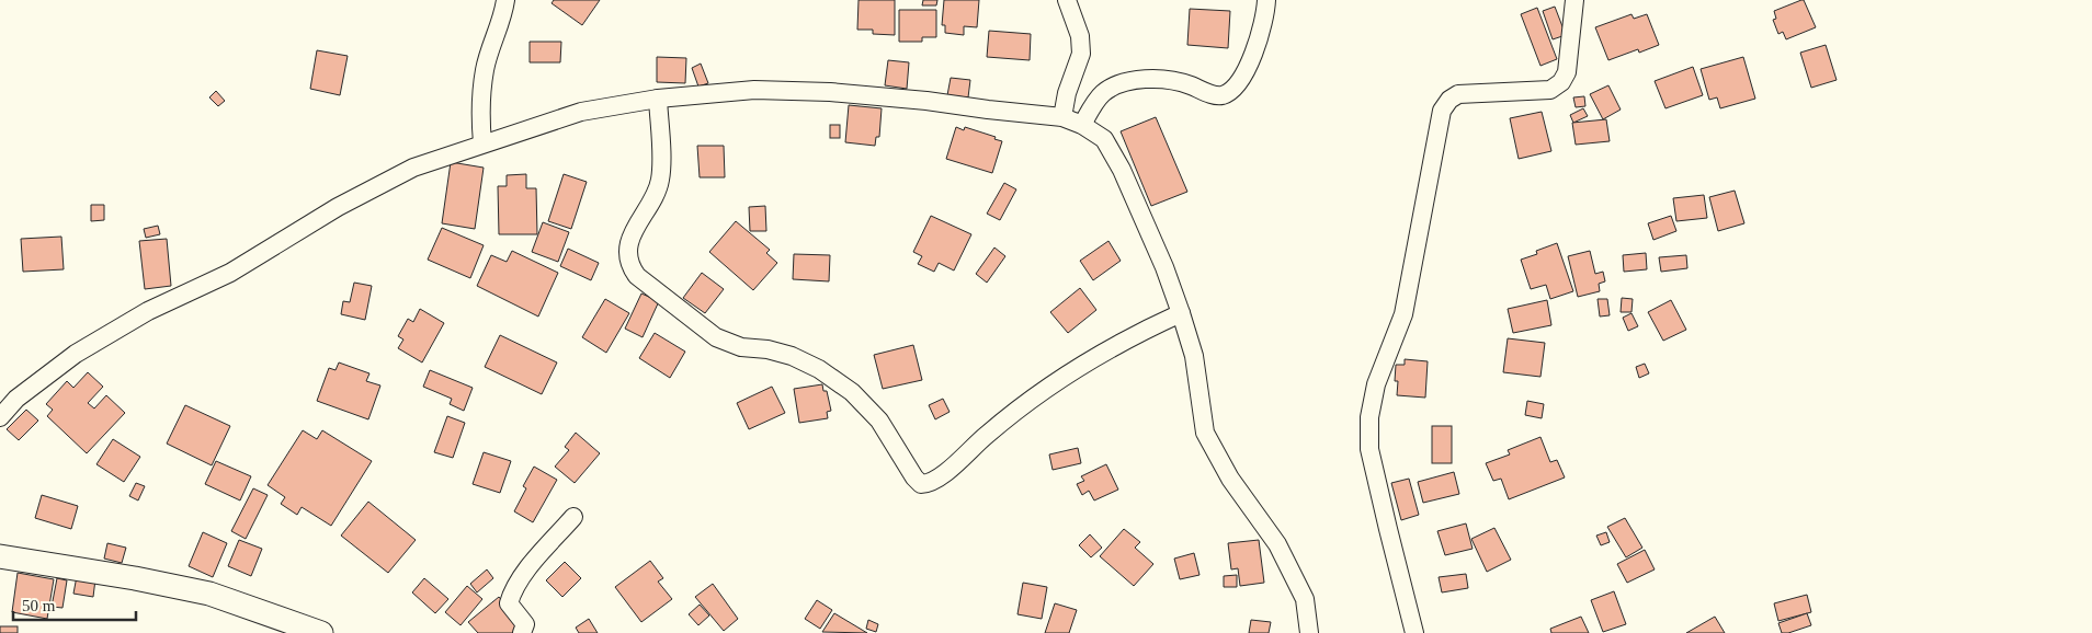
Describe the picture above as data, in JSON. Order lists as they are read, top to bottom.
{
  "scale_bar": "50 m"
}
